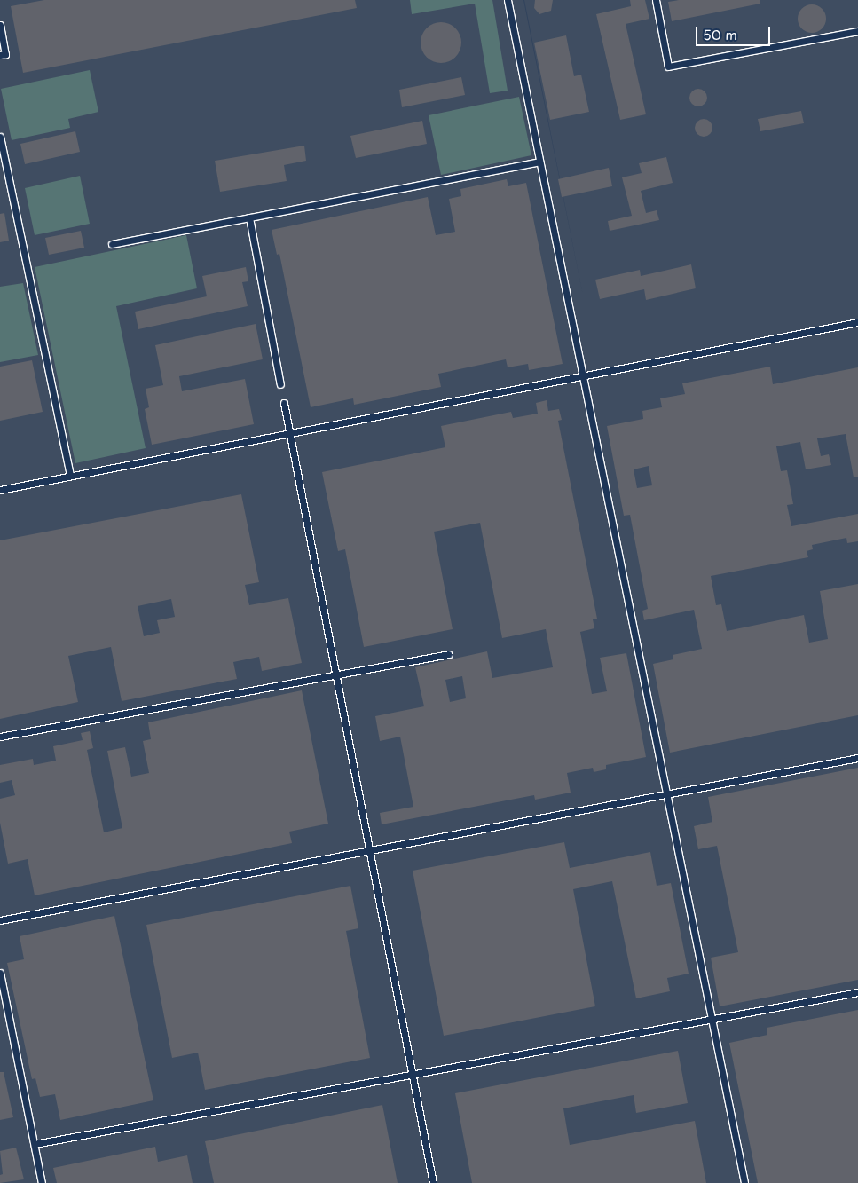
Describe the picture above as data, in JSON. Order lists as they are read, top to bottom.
{
  "scale_bar": "50 m"
}
